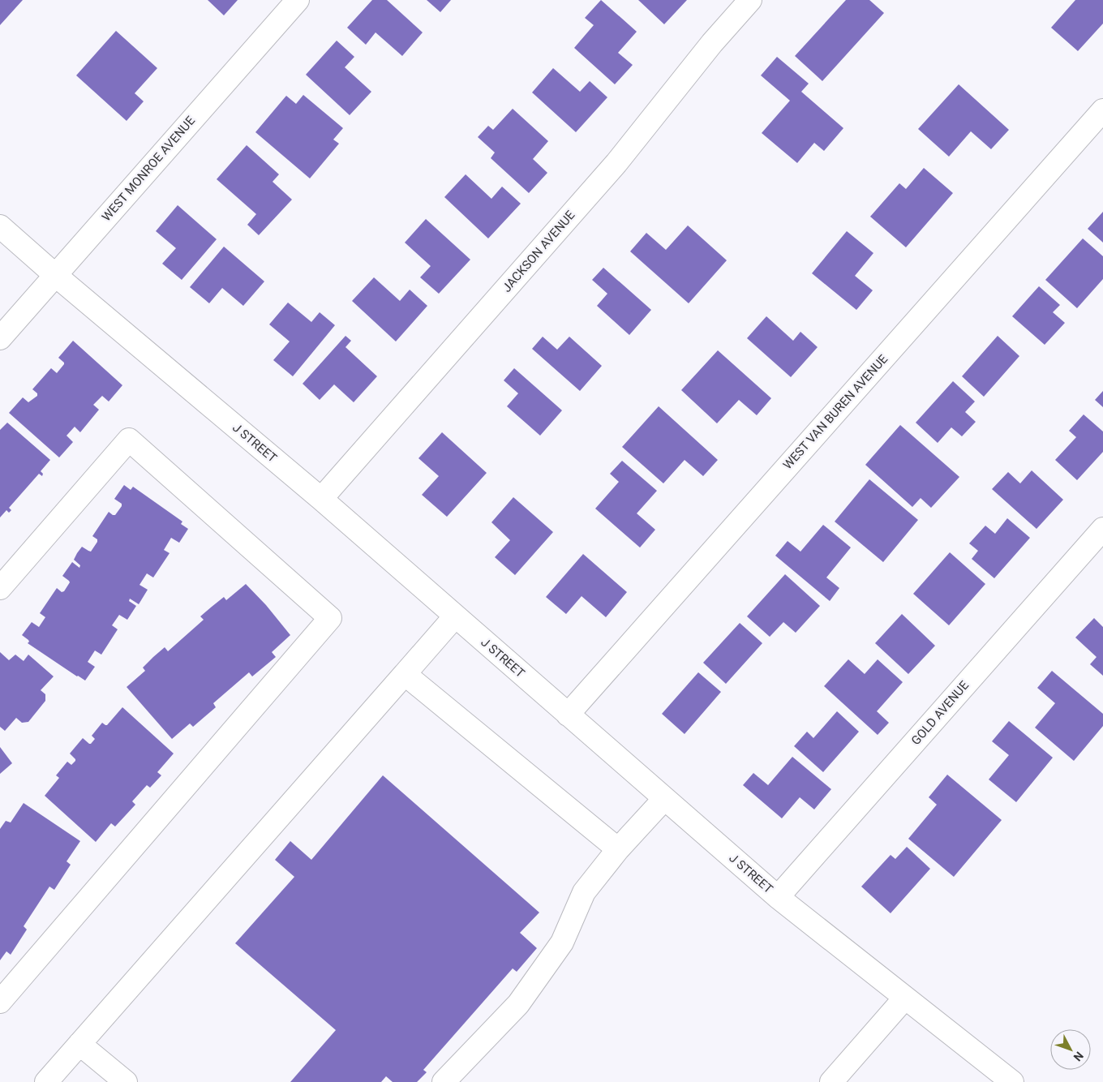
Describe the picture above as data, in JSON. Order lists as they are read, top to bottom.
{
  "streets": {
    "street": [
      "WEST MONROE AVENUE",
      "JACKSON AVENUE",
      "WEST VAN BUREN AVENUE",
      "J STREET",
      "GOLD AVENUE"
    ]
  },
  "crossings": [
    ["WEST MONROE AVENUE", "J STREET"],
    ["JACKSON AVENUE", "J STREET"],
    ["WEST VAN BUREN AVENUE", "J STREET"],
    ["J STREET", "GOLD AVENUE"]
  ],
  "north": "bottom right"
}
